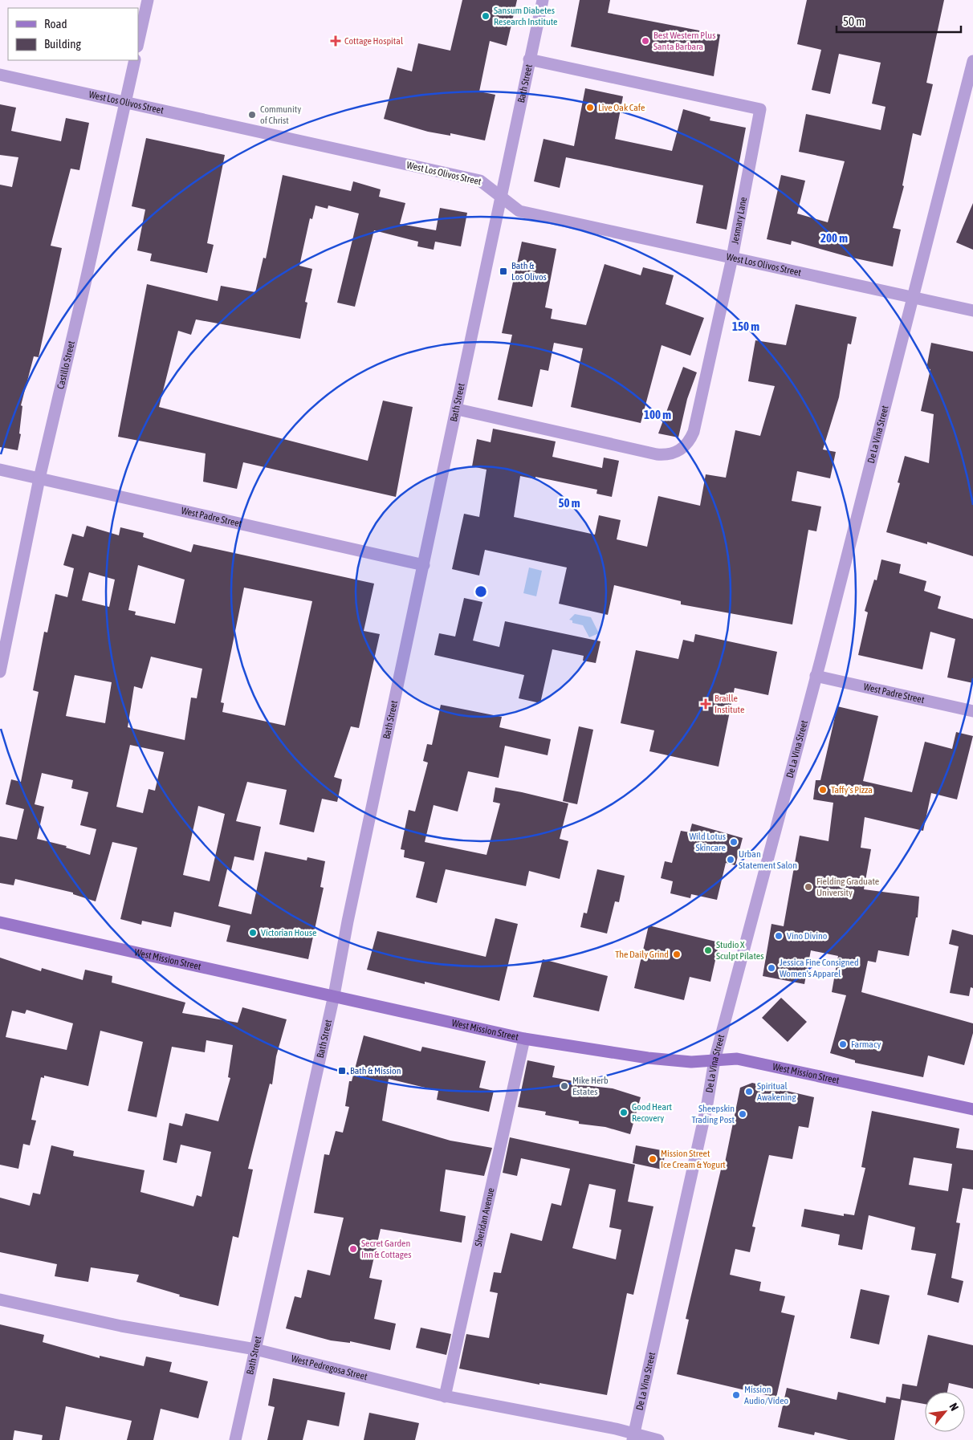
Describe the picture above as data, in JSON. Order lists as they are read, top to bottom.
{
  "streets": {
    "main road": ["West Mission Street"],
    "street": [
      "Bath Street",
      "West Los Olivos Street",
      "Jesmary Lane",
      "Castillo Street",
      "De La Vina Street",
      "West Padre Street",
      "Sheridan Avenue",
      "West Pedregosa Street"
    ]
  },
  "crossings": [
    ["Bath Street", "West Los Olivos Street"],
    ["Bath Street", "Jesmary Lane"],
    ["Bath Street", "West Padre Street"],
    ["Bath Street", "West Mission Street"],
    ["Bath Street", "West Pedregosa Street"],
    ["West Los Olivos Street", "Jesmary Lane"],
    ["West Los Olivos Street", "Castillo Street"],
    ["West Los Olivos Street", "De La Vina Street"],
    ["Castillo Street", "West Padre Street"],
    ["De La Vina Street", "West Padre Street"],
    ["De La Vina Street", "West Mission Street"],
    ["De La Vina Street", "West Pedregosa Street"],
    ["West Mission Street", "Sheridan Avenue"],
    ["Sheridan Avenue", "West Pedregosa Street"]
  ],
  "places": {
    "other": [
      "Sansum Diabetes Research Institute",
      "Best Western Plus Santa Barbara",
      "Live Oak Cafe",
      "Community of Christ",
      "Taffy's Pizza",
      "Wild Lotus Skincare",
      "Urban Statement Salon",
      "Fielding Graduate University",
      "Victorian House",
      "Vino Divino",
      "Studio X Sculpt Pilates",
      "The Daily Grind",
      "Jessica Fine Consigned Women's Apparel",
      "Farmacy",
      "Mike Herb Estates",
      "Spiritual Awakening",
      "Good Heart Recovery",
      "Sheepskin Trading Post",
      "Mission Street Ice Cream & Yogurt",
      "Secret Garden Inn & Cottages",
      "Mission Audio/Video"
    ],
    "health": ["Cottage Hospital", "Braille Institute"],
    "transit": ["Bath & Los Olivos", "Bath & Mission"]
  },
  "legend": ["Road", "Building"],
  "scale_bar": "50 m",
  "north": "top right",
  "rings": [
    "200 m",
    "150 m",
    "100 m",
    "50 m"
  ]
}
